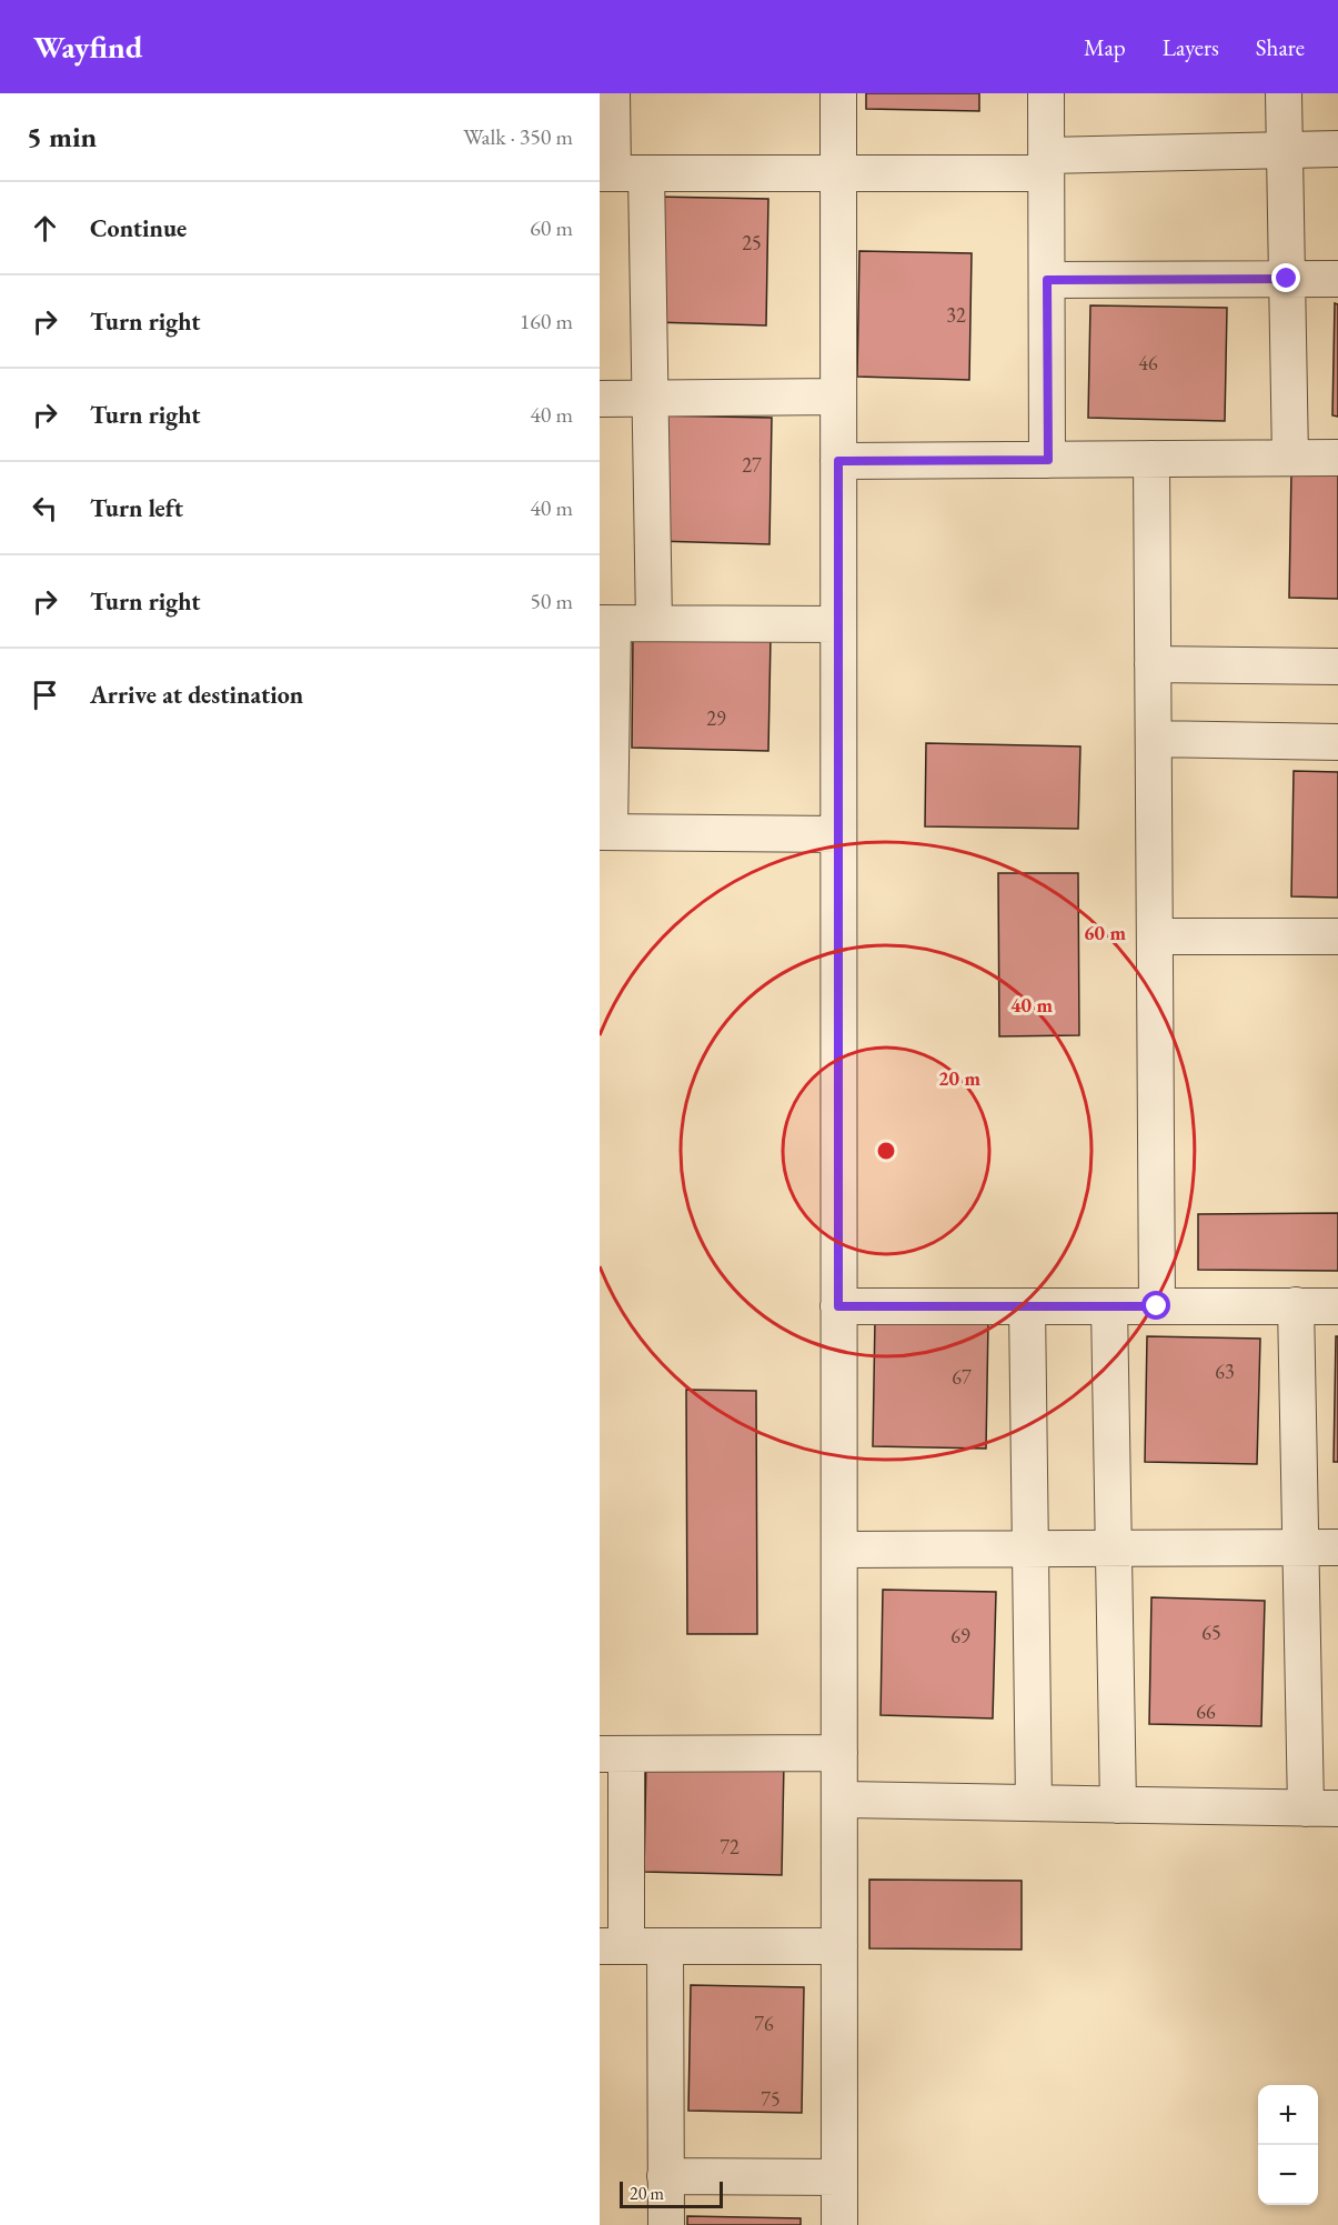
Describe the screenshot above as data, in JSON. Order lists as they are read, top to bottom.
{
  "house_numbers": [
    "25",
    "32",
    "46",
    "27",
    "29",
    "63",
    "67",
    "65",
    "69",
    "66",
    "72",
    "76",
    "75"
  ],
  "scale_bar": "20 m",
  "page": {
    "header": "Wayfind",
    "nav": ["Map", "Layers", "Share"],
    "heading": ["5 min", "Walk · 350 m"],
    "list": [
      ["Continue", "60 m"],
      ["Turn right", "160 m"],
      ["Turn right", "40 m"],
      ["Turn left", "40 m"],
      ["Turn right", "50 m"],
      "Arrive at destination"
    ],
    "map_buttons": ["+", "−"],
    "scale": "20 m"
  },
  "rings": ["60 m", "40 m", "20 m"]
}
